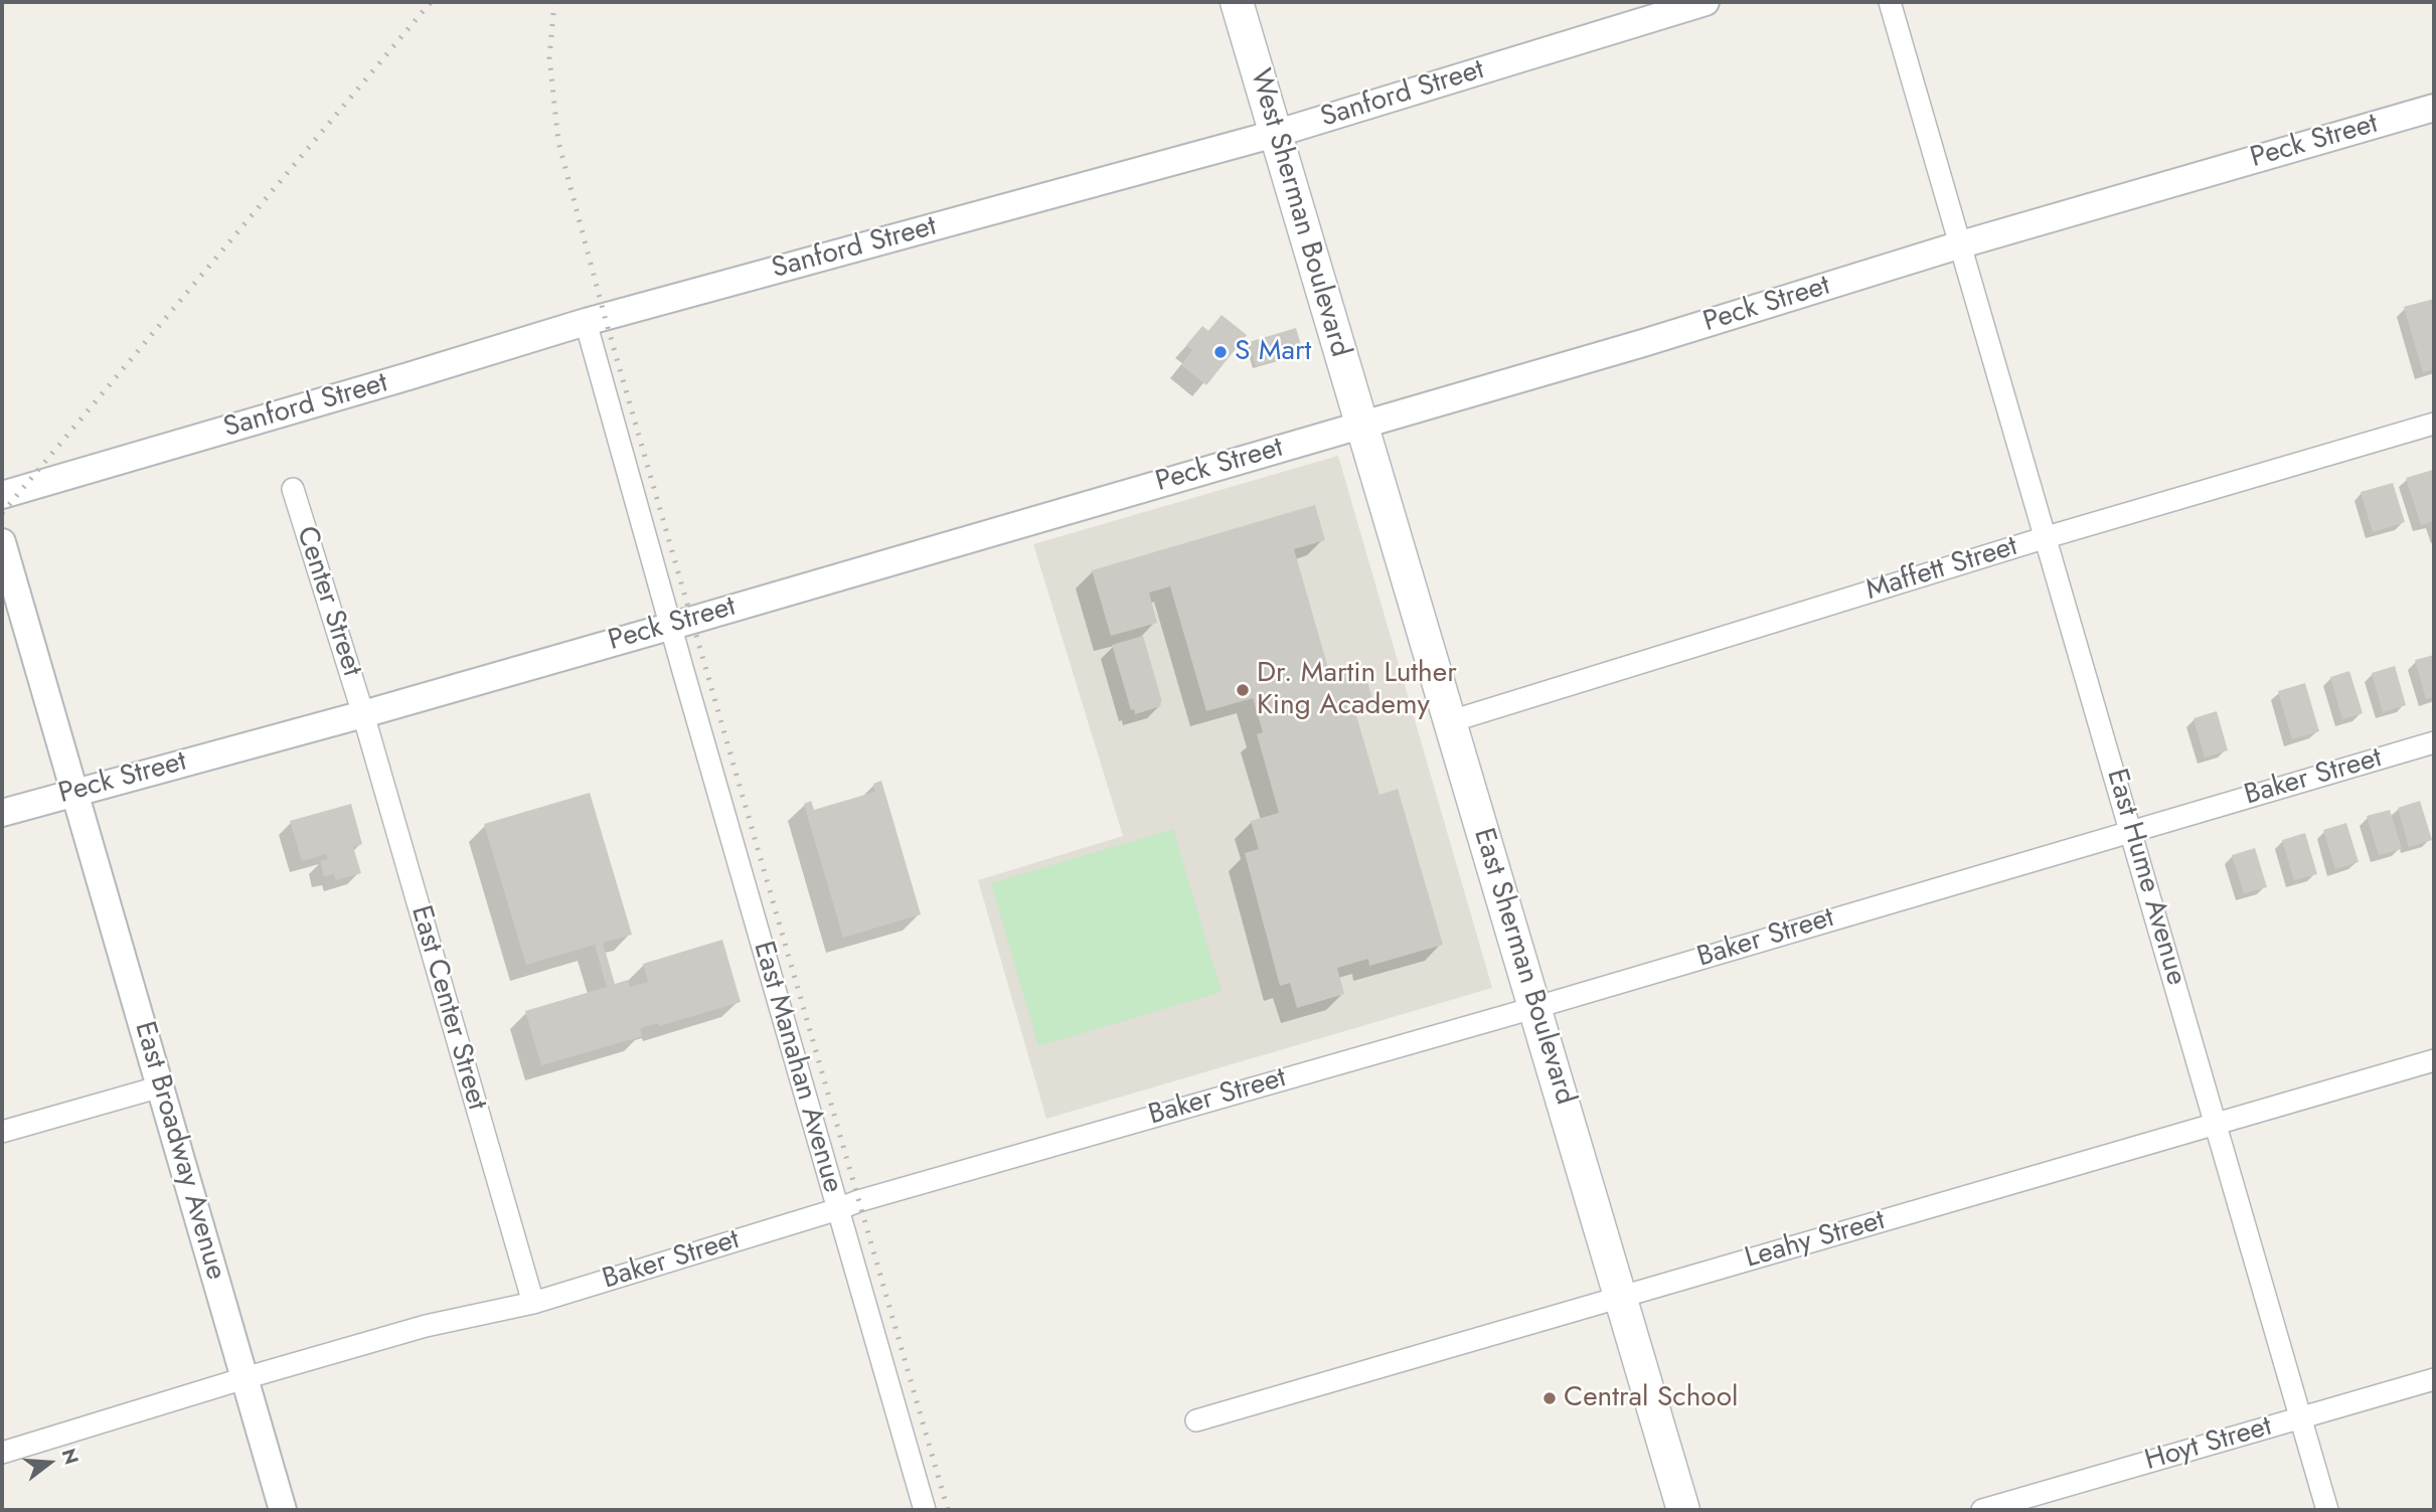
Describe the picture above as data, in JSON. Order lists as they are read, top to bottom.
{
  "streets": {
    "main road": ["West Sherman Boulevard", "East Sherman Boulevard"],
    "street": [
      "Sanford Street",
      "Peck Street",
      "Maffett Street",
      "Center Street",
      "Baker Street",
      "East Hume Avenue",
      "East Center Street",
      "East Manahan Avenue",
      "East Broadway Avenue",
      "Leahy Street",
      "Hoyt Street"
    ]
  },
  "crossings": [
    ["Sanford Street", "West Sherman Boulevard"],
    ["Sanford Street", "East Manahan Avenue"],
    ["Peck Street", "West Sherman Boulevard"],
    ["Peck Street", "Center Street"],
    ["Peck Street", "East Hume Avenue"],
    ["Peck Street", "East Sherman Boulevard"],
    ["Peck Street", "East Center Street"],
    ["Peck Street", "East Manahan Avenue"],
    ["Peck Street", "East Broadway Avenue"],
    ["West Sherman Boulevard", "East Sherman Boulevard"],
    ["Maffett Street", "East Hume Avenue"],
    ["Maffett Street", "East Sherman Boulevard"],
    ["Center Street", "East Center Street"],
    ["Baker Street", "East Hume Avenue"],
    ["Baker Street", "East Sherman Boulevard"],
    ["Baker Street", "East Center Street"],
    ["Baker Street", "East Manahan Avenue"],
    ["Baker Street", "East Broadway Avenue"],
    ["East Hume Avenue", "Leahy Street"],
    ["East Hume Avenue", "Hoyt Street"],
    ["East Sherman Boulevard", "Leahy Street"]
  ],
  "places": ["S Mart", "Dr. Martin Luther King Academy", "Central School"],
  "north": "right"
}
